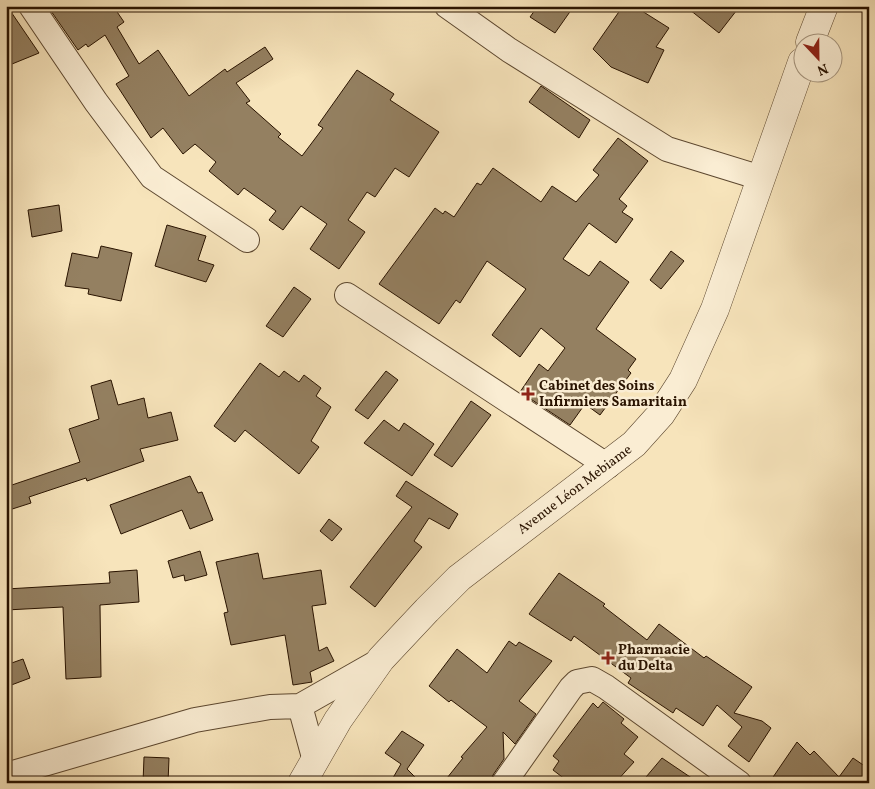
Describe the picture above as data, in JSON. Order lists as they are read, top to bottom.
{
  "streets": {
    "street": ["Avenue Léon Mebiame"]
  },
  "places": {
    "health": ["Cabinet des Soins Infirmiers Samaritain", "Pharmacie du Delta"]
  },
  "north": "bottom"
}
